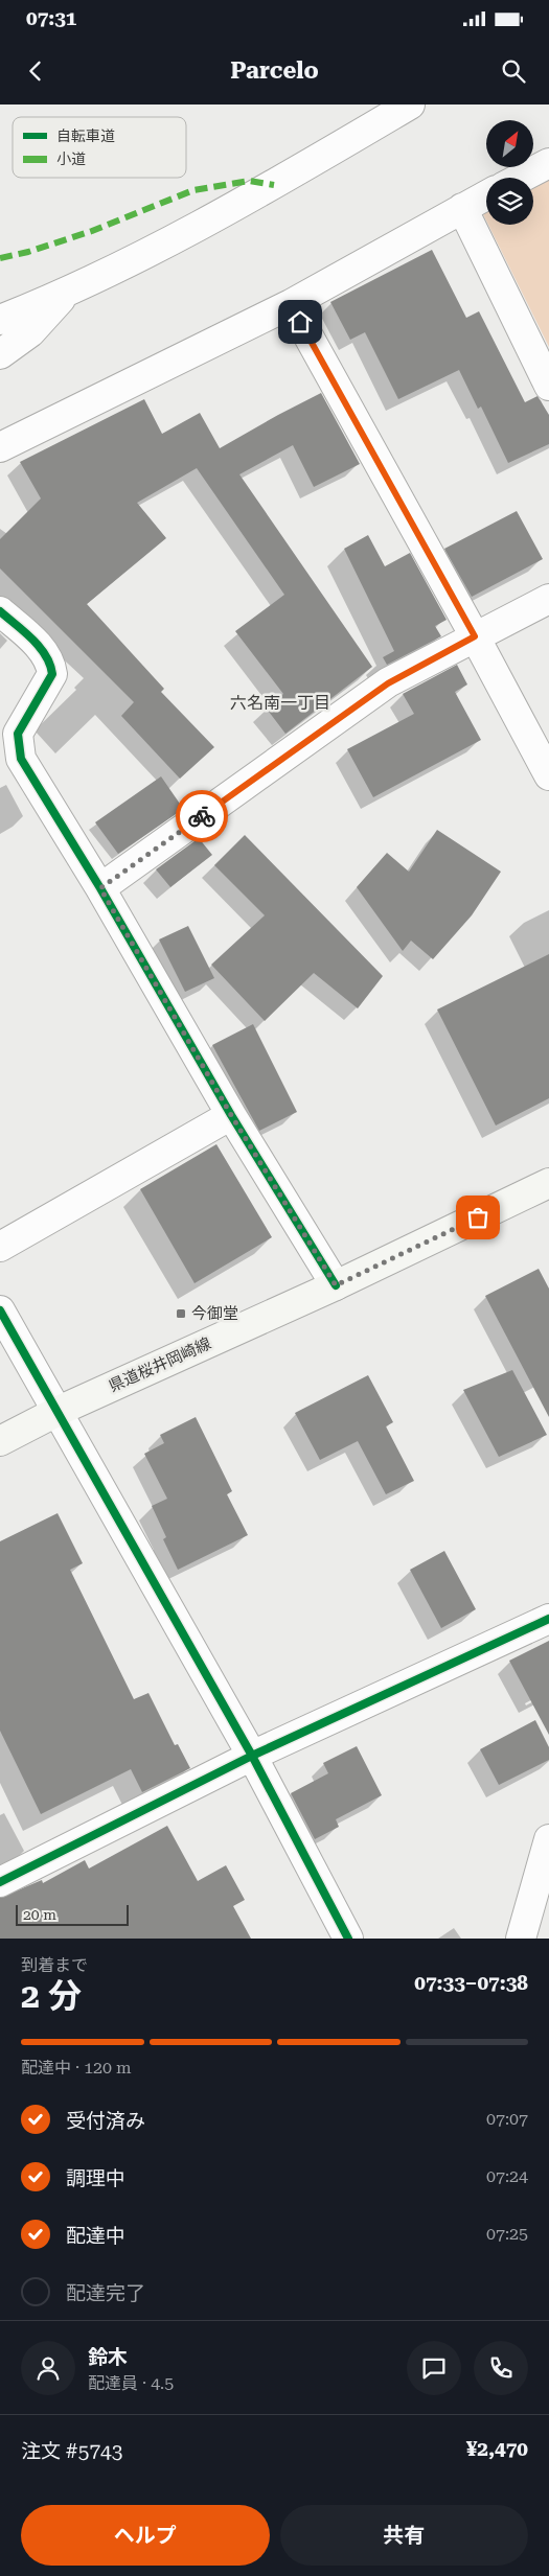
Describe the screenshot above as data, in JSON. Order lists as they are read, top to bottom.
{
  "streets": {
    "main road": ["県道桜井岡崎線"]
  },
  "districts": ["六名南一丁目"],
  "places": {
    "transit": ["今御堂"]
  },
  "legend": ["自転車道", "小道"],
  "scale_bar": "20 m",
  "north": "top right",
  "page": {
    "status": "07:31",
    "header": "Parcelo",
    "scale": "20 m",
    "heading": ["2 分", "到着まで", "07:33–07:38"],
    "panel": [
      "鈴木",
      "配達員 · 4.5",
      "注文 #5743",
      "¥2,470"
    ],
    "bar": "配達中 · 120 m",
    "list": [
      ["受付済み", "07:07"],
      ["調理中", "07:24"],
      ["配達中", "07:25"],
      "配達完了"
    ],
    "buttons": ["ヘルプ", "共有"]
  }
}
